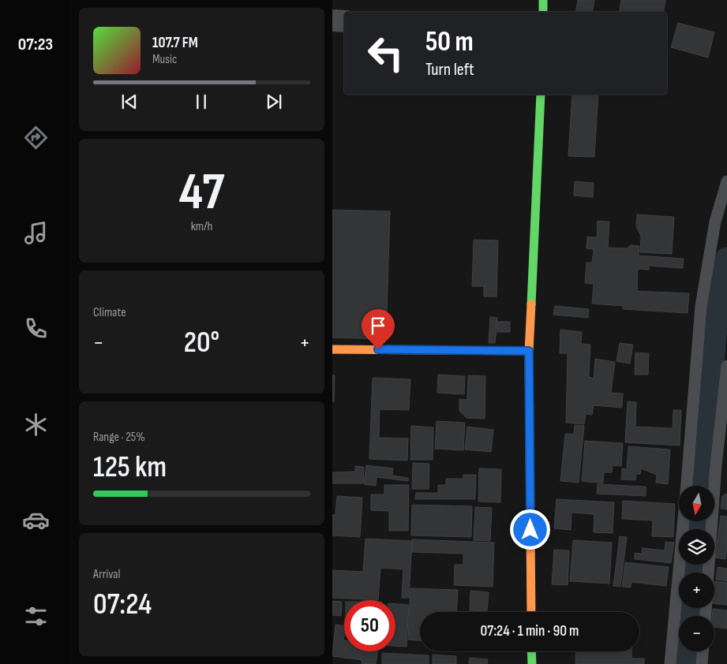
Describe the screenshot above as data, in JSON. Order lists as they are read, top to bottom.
{
  "north": "bottom",
  "page": {
    "tabs": "07:23",
    "turn": ["50 m", "Turn left"],
    "song": ["107.7 FM", "Music"],
    "tile": [
      ["47", "km/h"],
      "Climate",
      ["Range · 25%", "125 km"],
      ["Arrival", "07:24"]
    ],
    "heat": ["−", "20°", "+"],
    "map_buttons": ["+", "−"],
    "limit": "50",
    "trip": "07:24 · 1 min · 90 m"
  }
}
